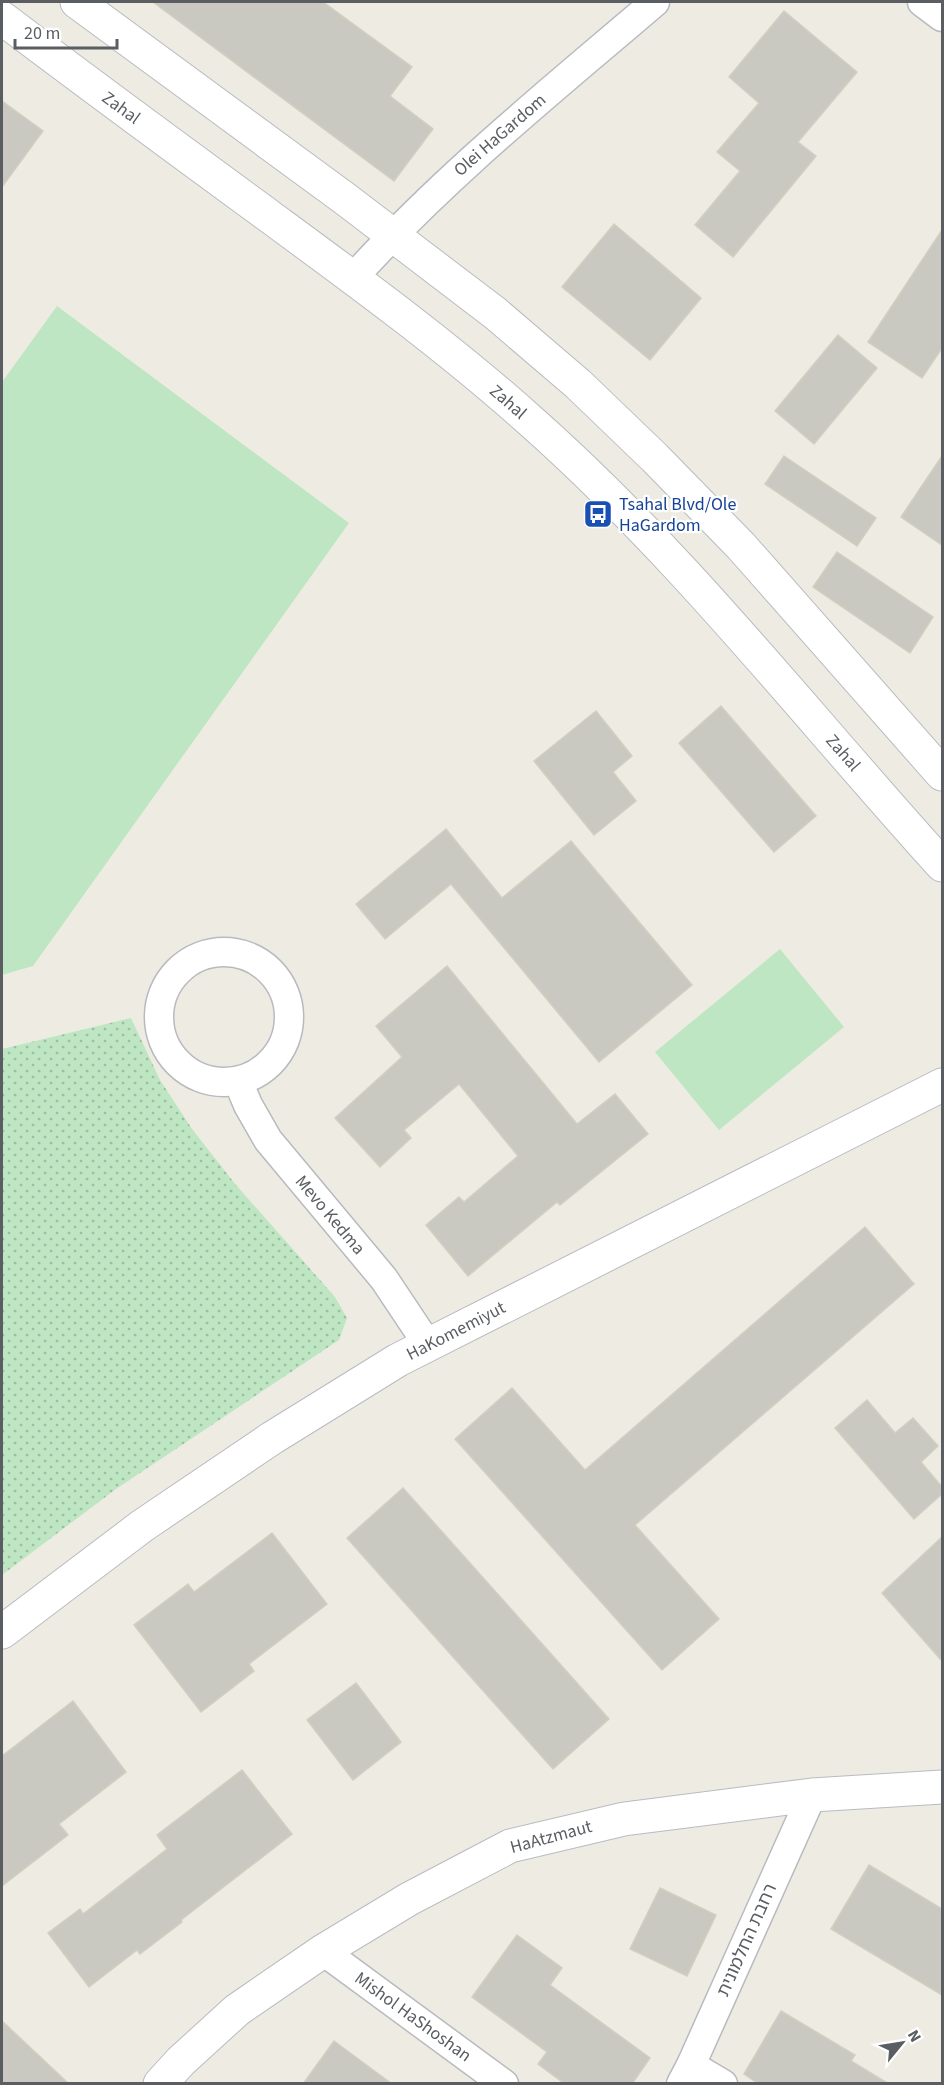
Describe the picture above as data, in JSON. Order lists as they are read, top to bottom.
{
  "streets": {
    "street": [
      "Zahal",
      "Olei HaGardom",
      "Mevo Kedma",
      "HaKomemiyut",
      "HaAtzmaut",
      "רחבת החלמונית",
      "Mishol HaShoshan"
    ]
  },
  "crossings": [
    ["Zahal", "Olei HaGardom"],
    ["Mevo Kedma", "HaKomemiyut"],
    ["HaAtzmaut", "רחבת החלמונית"],
    ["HaAtzmaut", "Mishol HaShoshan"]
  ],
  "places": {
    "bus stop": ["Tsahal Blvd/Ole HaGardom"]
  },
  "scale_bar": "20 m",
  "north": "top right"
}
